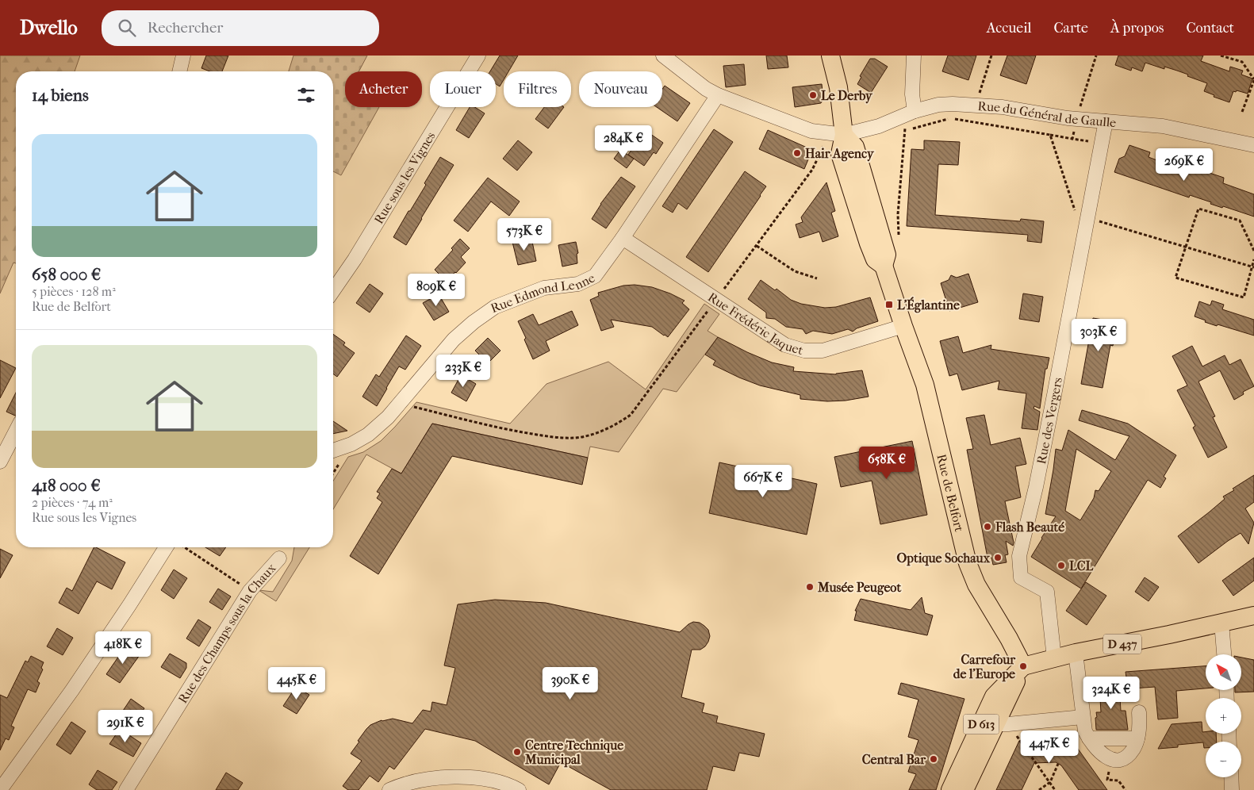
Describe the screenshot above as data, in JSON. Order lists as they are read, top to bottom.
{
  "streets": {
    "main road": ["Rue de Belfort", "D 437", "D 613"],
    "street": [
      "Rue du Général de Gaulle",
      "Rue sous les Vignes",
      "Rue Edmond Lenne",
      "Rue Frédéric Jaquet",
      "Rue des Vergers",
      "Rue des Champs sous la Chaux"
    ]
  },
  "crossings": [
    ["Rue du Général de Gaulle", "Rue des Vergers"],
    ["Rue du Général de Gaulle", "Rue de Belfort"],
    ["Rue Edmond Lenne", "Rue Frédéric Jaquet"],
    ["Rue Frédéric Jaquet", "Rue de Belfort"],
    ["Rue des Vergers", "D 437"],
    ["Rue de Belfort", "D 437"],
    ["Rue de Belfort", "D 613"],
    ["D 437", "D 613"]
  ],
  "places": {
    "other": [
      "Le Derby",
      "Hair Agency",
      "Flash Beauté",
      "Optique Sochaux",
      "LCL",
      "Musée Peugeot",
      "Carrefour de l'Europe",
      "Centre Technique Municipal",
      "Central Bar"
    ],
    "transit": ["L’Églantine"]
  },
  "north": "top left",
  "page": {
    "header": "Dwello",
    "search": "Rechercher",
    "nav": [
      "Accueil",
      "Carte",
      "À propos",
      "Contact"
    ],
    "chip": [
      "Acheter",
      "Louer",
      "Filtres",
      "Nouveau"
    ],
    "heading": "14 biens",
    "list": [
      {
        "name": "658 000 €",
        "note": "5 pièces · 128 m² · Rue de Belfort"
      },
      {
        "name": "418 000 €",
        "note": "2 pièces · 74 m² · Rue sous les Vignes"
      }
    ],
    "price": [
      "284K €",
      "269K €",
      "573K €",
      "809K €",
      "303K €",
      "233K €",
      "658K €",
      "667K €",
      "418K €",
      "445K €",
      "390K €",
      "324K €",
      "291K €",
      "447K €"
    ],
    "map_buttons": ["+", "−"]
  }
}
